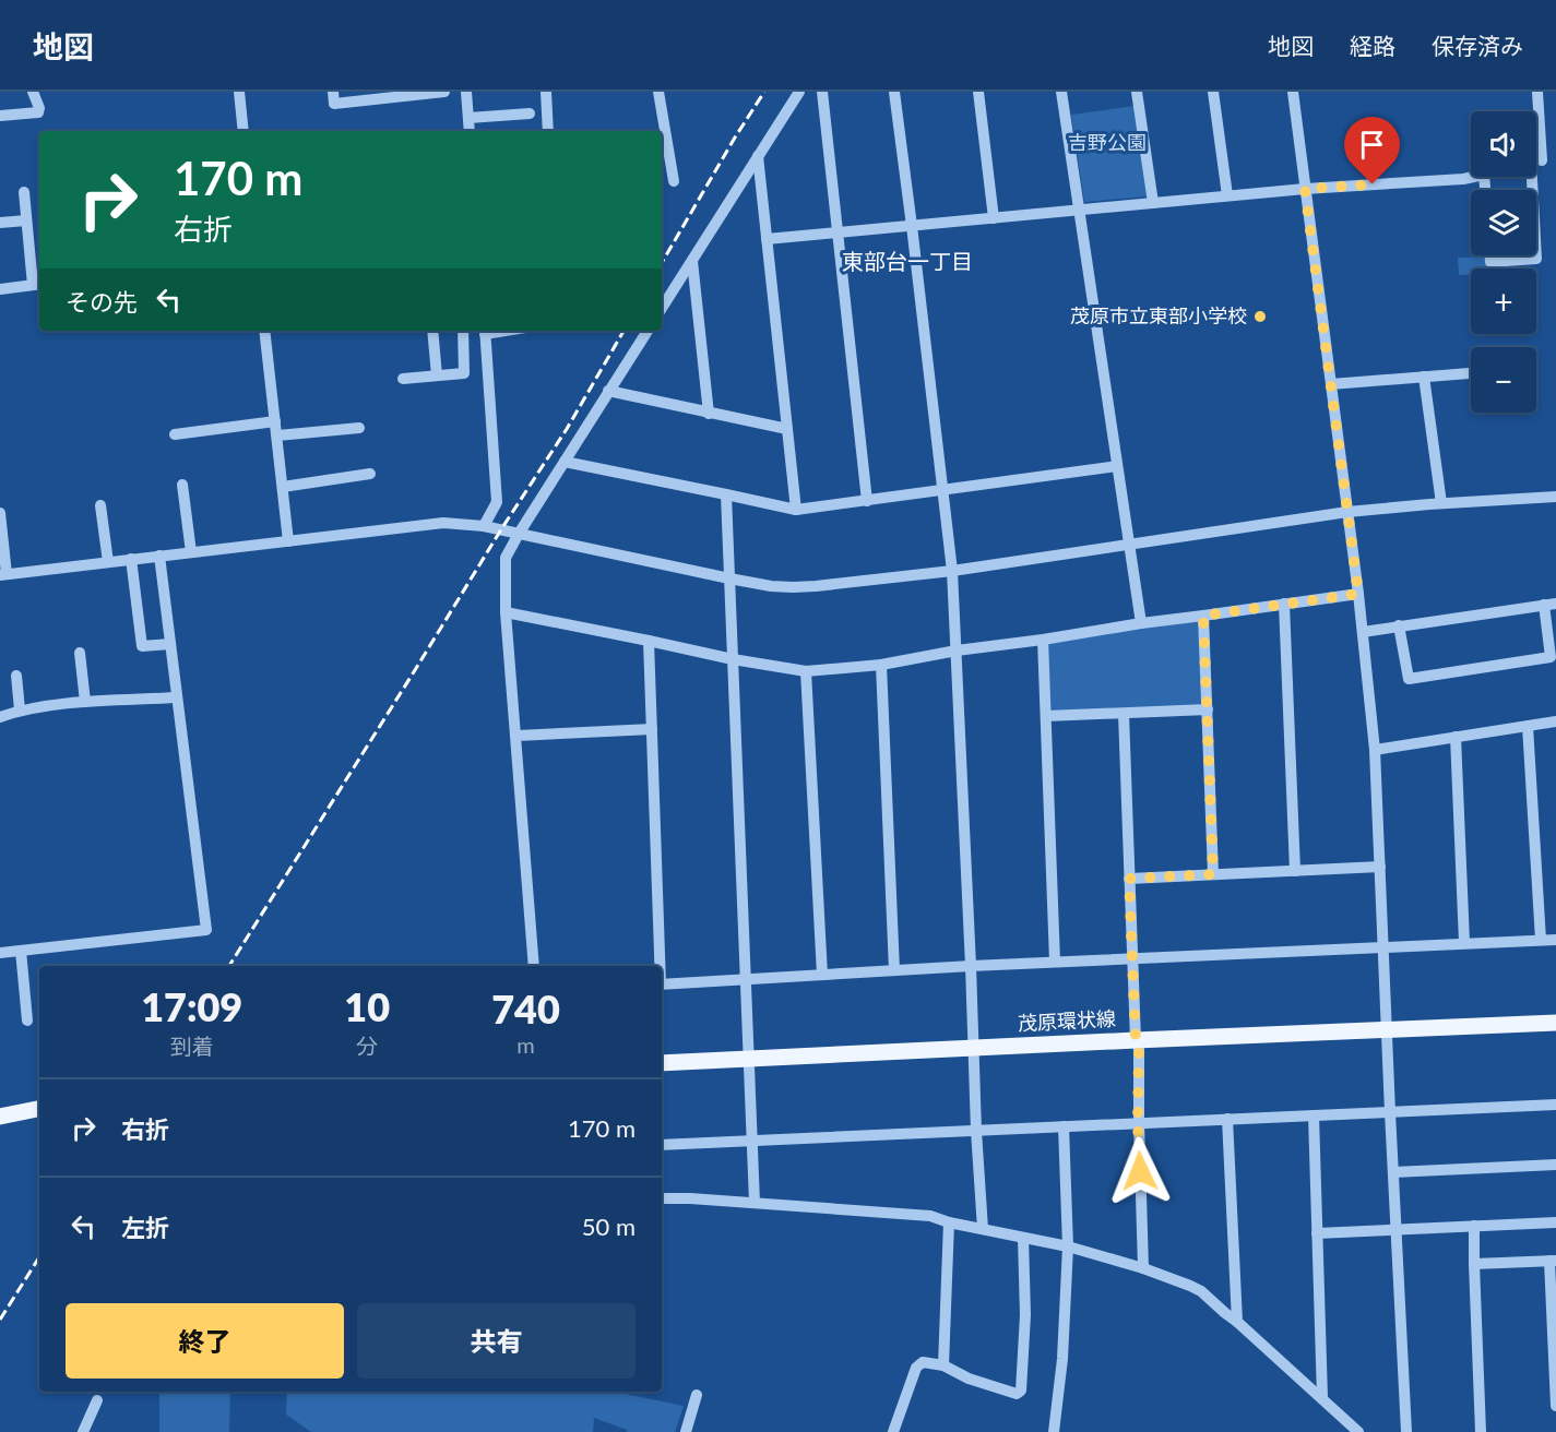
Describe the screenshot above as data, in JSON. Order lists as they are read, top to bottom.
{
  "streets": {
    "main road": ["茂原環状線"]
  },
  "districts": ["東部台一丁目"],
  "parks": ["吉野公園"],
  "places": ["茂原市立東部小学校"],
  "page": {
    "header": "地図",
    "nav": ["地図", "経路", "保存済み"],
    "map_buttons": ["+", "−"],
    "turn": ["170 m", "右折"],
    "then": "その先",
    "eta": [
      "17:09",
      "到着",
      "10",
      "分",
      "740",
      "m"
    ],
    "list": [
      {
        "name": "右折",
        "value": "170 m"
      },
      {
        "name": "左折",
        "value": "50 m"
      }
    ],
    "buttons": ["終了", "共有"]
  }
}
